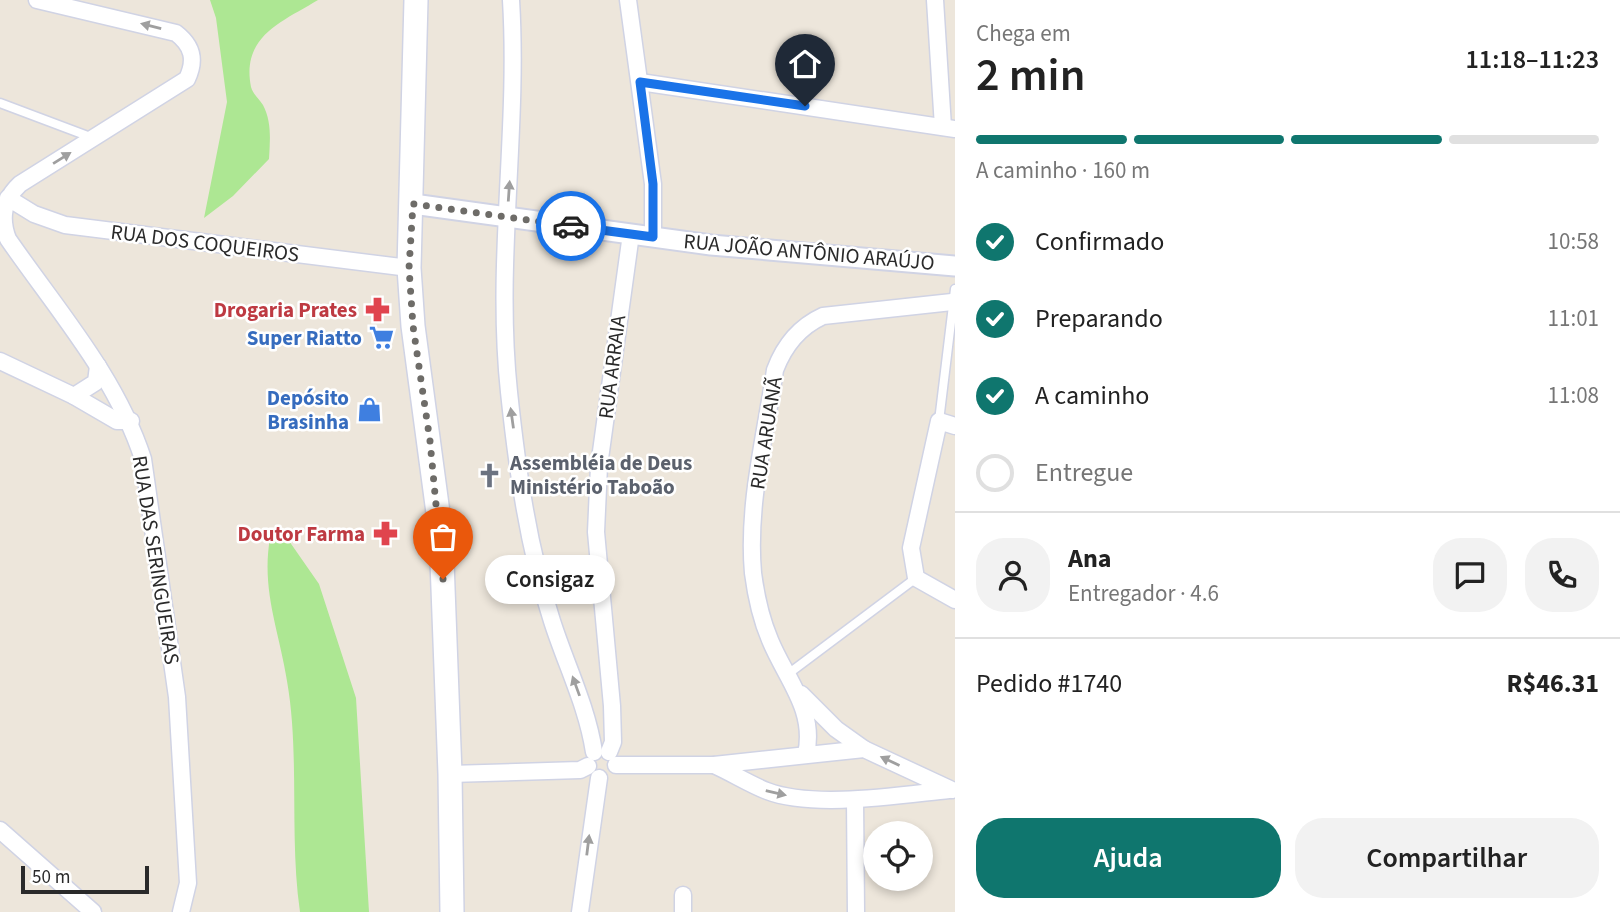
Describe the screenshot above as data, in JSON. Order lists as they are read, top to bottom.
{
  "streets": {
    "street": [
      "RUA DOS COQUEIROS",
      "RUA JOÃO ANTÔNIO ARAÚJO",
      "RUA ARRAIA",
      "RUA ARUANÃ",
      "RUA DAS SERINGUEIRAS"
    ]
  },
  "crossings": [
    ["RUA DOS COQUEIROS", "RUA DAS SERINGUEIRAS"],
    ["RUA JOÃO ANTÔNIO ARAÚJO", "RUA ARRAIA"]
  ],
  "places": {
    "pharmacy": ["Drogaria Prates", "Doutor Farma"],
    "supermarket": ["Super Riatto"],
    "shop": ["Depósito Brasinha"],
    "church": ["Assembléia de Deus Ministério Taboão"],
    "other": ["Consigaz"]
  },
  "scale_bar": "50 m",
  "page": {
    "heading": ["2 min", "Chega em", "11:18–11:23"],
    "panel": [
      "Ana",
      "Entregador · 4.6",
      "Pedido #1740",
      "R$46.31"
    ],
    "bar": "A caminho · 160 m",
    "list": [
      ["Confirmado", "10:58"],
      ["Preparando", "11:01"],
      ["A caminho", "11:08"],
      "Entregue"
    ],
    "bubble": "Consigaz",
    "buttons": ["Ajuda", "Compartilhar"],
    "scale": "50 m"
  }
}
